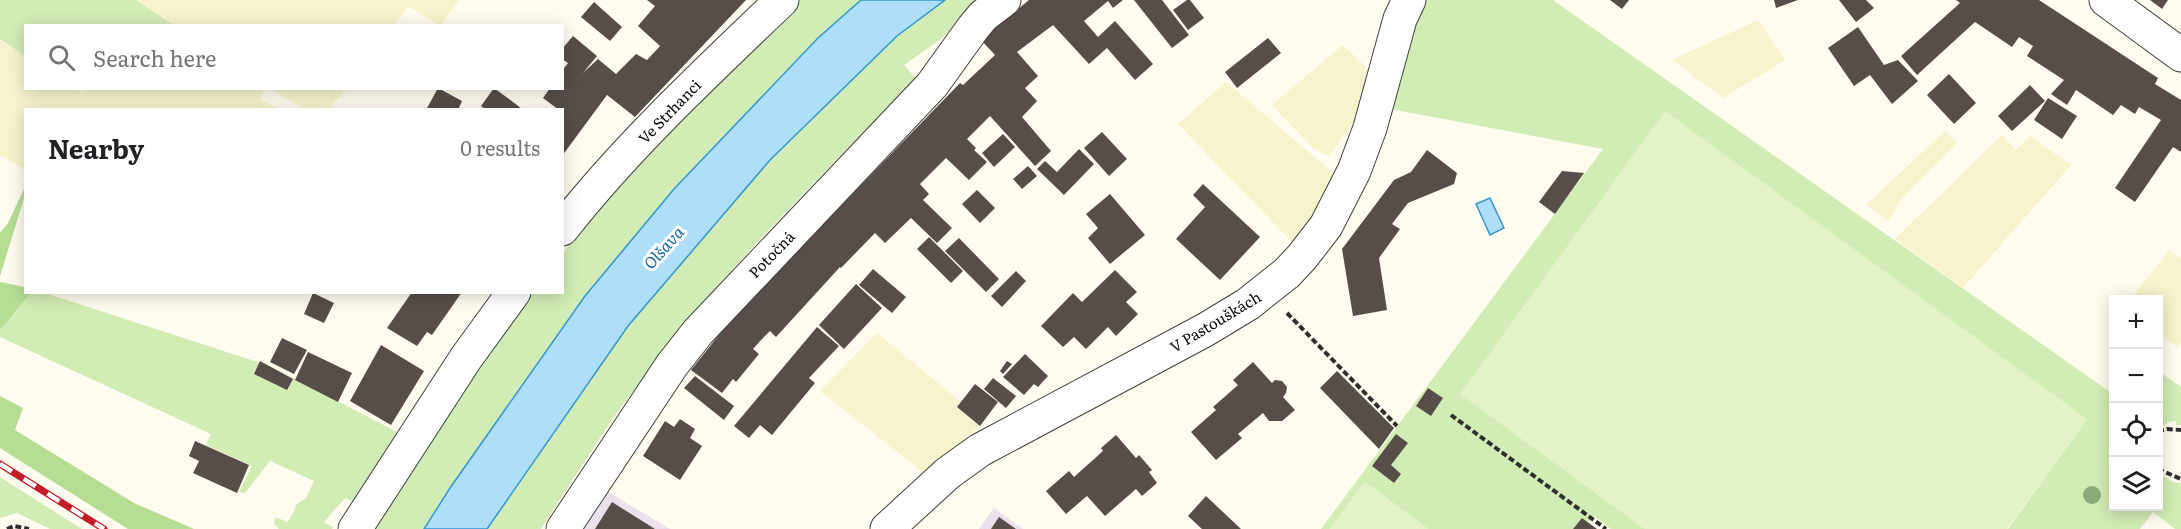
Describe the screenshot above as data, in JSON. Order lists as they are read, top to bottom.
{
  "streets": {
    "street": ["Ve Strhanci", "Potočná", "V Pastouškách"]
  },
  "water": ["Olšava"],
  "page": {
    "search": "Search here",
    "heading": ["Nearby", "0 results"],
    "map_buttons": ["+", "−"]
  }
}
